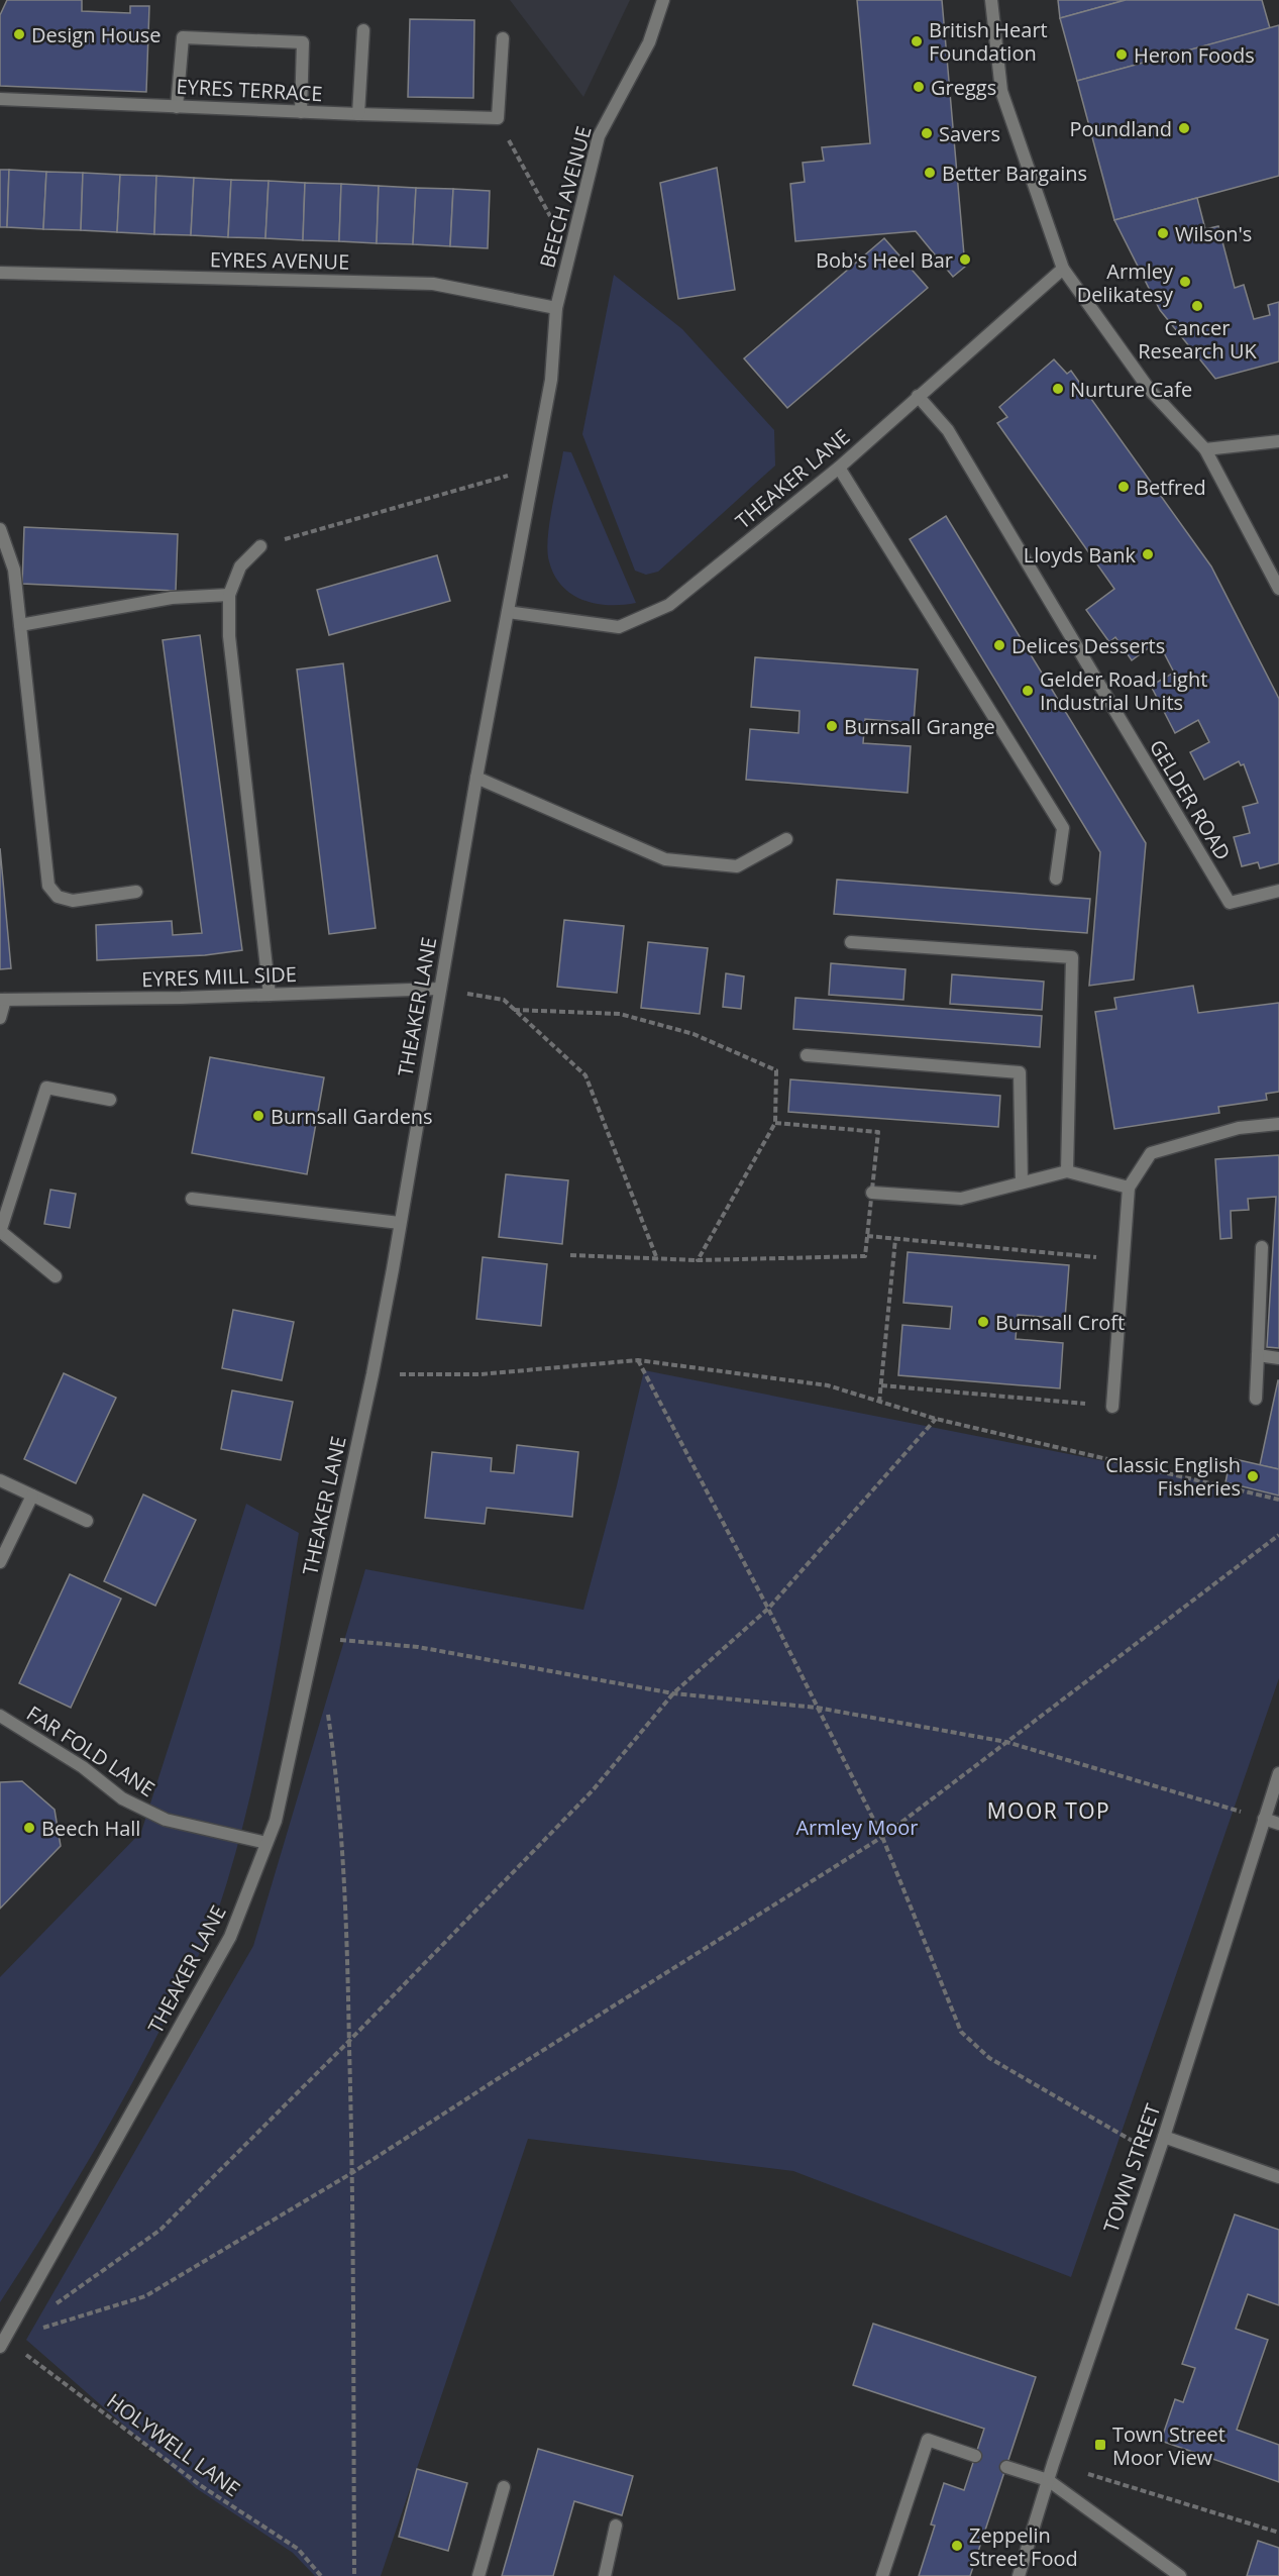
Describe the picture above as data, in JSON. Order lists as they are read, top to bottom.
{
  "streets": {
    "street": [
      "EYRES TERRACE",
      "BEECH AVENUE",
      "EYRES AVENUE",
      "THEAKER LANE",
      "GELDER ROAD",
      "EYRES MILL SIDE",
      "FAR FOLD LANE",
      "TOWN STREET"
    ],
    "path": ["HOLYWELL LANE"]
  },
  "crossings": [
    ["BEECH AVENUE", "EYRES AVENUE"],
    ["BEECH AVENUE", "THEAKER LANE"],
    ["EYRES AVENUE", "THEAKER LANE"],
    ["THEAKER LANE", "GELDER ROAD"],
    ["THEAKER LANE", "EYRES MILL SIDE"],
    ["THEAKER LANE", "FAR FOLD LANE"],
    ["THEAKER LANE", "HOLYWELL LANE"]
  ],
  "districts": ["MOOR TOP"],
  "parks": ["Armley Moor"],
  "places": {
    "other": [
      "Design House",
      "British Heart Foundation",
      "Heron Foods",
      "Greggs",
      "Poundland",
      "Savers",
      "Better Bargains",
      "Wilson's",
      "Bob's Heel Bar",
      "Armley Delikatesy",
      "Cancer Research UK",
      "Nurture Cafe",
      "Betfred",
      "Lloyds Bank",
      "Delices Desserts",
      "Gelder Road Light Industrial Units",
      "Burnsall Grange",
      "Burnsall Gardens",
      "Burnsall Croft",
      "Classic English Fisheries",
      "Beech Hall",
      "Zeppelin Street Food"
    ],
    "transit": ["Town Street Moor View"]
  }
}
